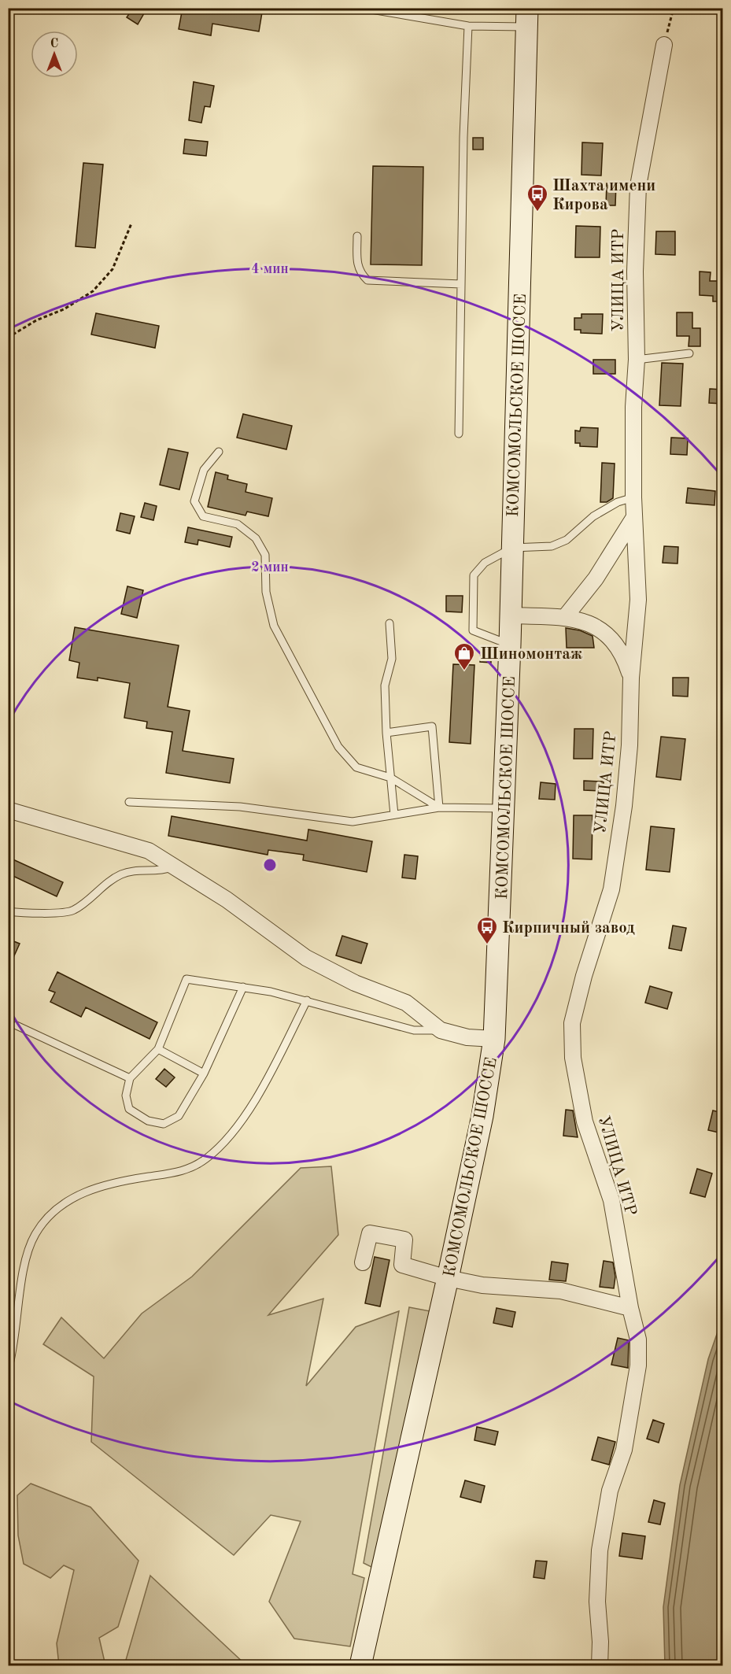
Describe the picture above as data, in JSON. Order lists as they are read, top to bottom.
{
  "streets": {
    "main road": ["КОМСОМОЛЬСКОЕ ШОССЕ"],
    "street": ["УЛИЦА ИТР"]
  },
  "crossings": [
    ["УЛИЦА ИТР", "КОМСОМОЛЬСКОЕ ШОССЕ"]
  ],
  "places": {
    "bus stop": ["Шахта имени Кирова", "Кирпичный завод"],
    "shop": ["Шиномонтаж"]
  },
  "north": "top",
  "rings": ["4 мин", "2 мин"]
}
